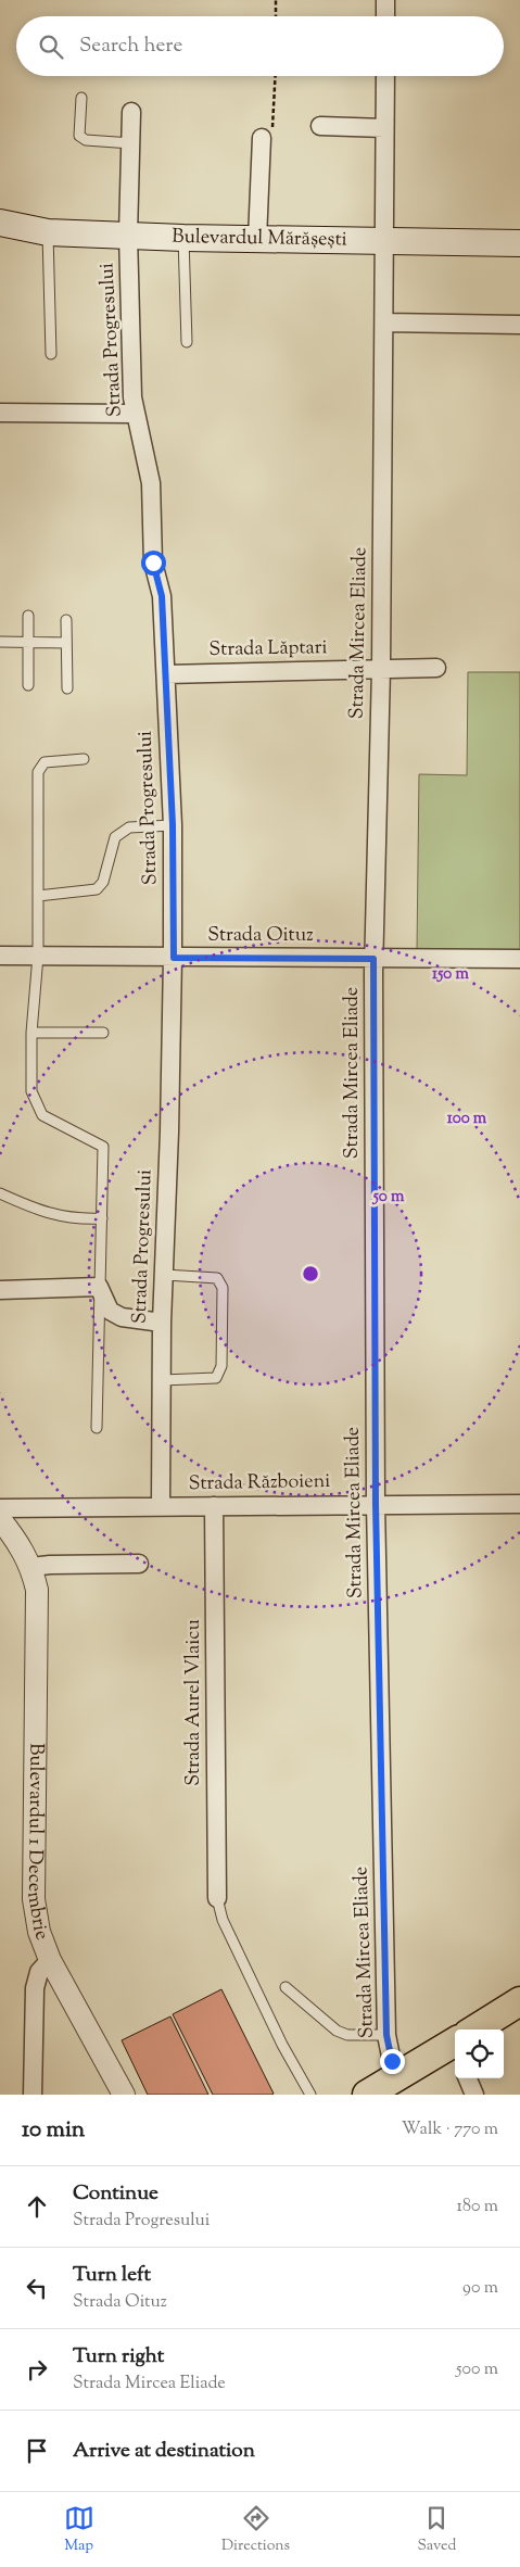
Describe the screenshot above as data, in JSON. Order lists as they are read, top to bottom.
{
  "streets": {
    "main road": ["Bulevardul Mărășești"],
    "street": [
      "Strada Progresului",
      "Strada Mircea Eliade",
      "Strada Lăptari",
      "Strada Oituz",
      "Strada Războieni",
      "Strada Aurel Vlaicu",
      "Bulevardul 1 Decembrie"
    ]
  },
  "crossings": [
    ["Bulevardul Mărășești", "Strada Progresului"],
    ["Bulevardul Mărășești", "Strada Mircea Eliade"],
    ["Strada Progresului", "Strada Lăptari"],
    ["Strada Progresului", "Strada Oituz"],
    ["Strada Progresului", "Strada Războieni"],
    ["Strada Mircea Eliade", "Strada Lăptari"],
    ["Strada Mircea Eliade", "Strada Oituz"],
    ["Strada Mircea Eliade", "Strada Războieni"],
    ["Strada Războieni", "Strada Aurel Vlaicu"]
  ],
  "page": {
    "search": "Search here",
    "heading": ["10 min", "Walk · 770 m"],
    "list": [
      ["Continue", "Strada Progresului", "180 m"],
      ["Turn left", "Strada Oituz", "90 m"],
      ["Turn right", "Strada Mircea Eliade", "500 m"],
      "Arrive at destination"
    ],
    "nav": ["Map", "Directions", "Saved"]
  },
  "rings": ["150 m", "100 m", "50 m"]
}
